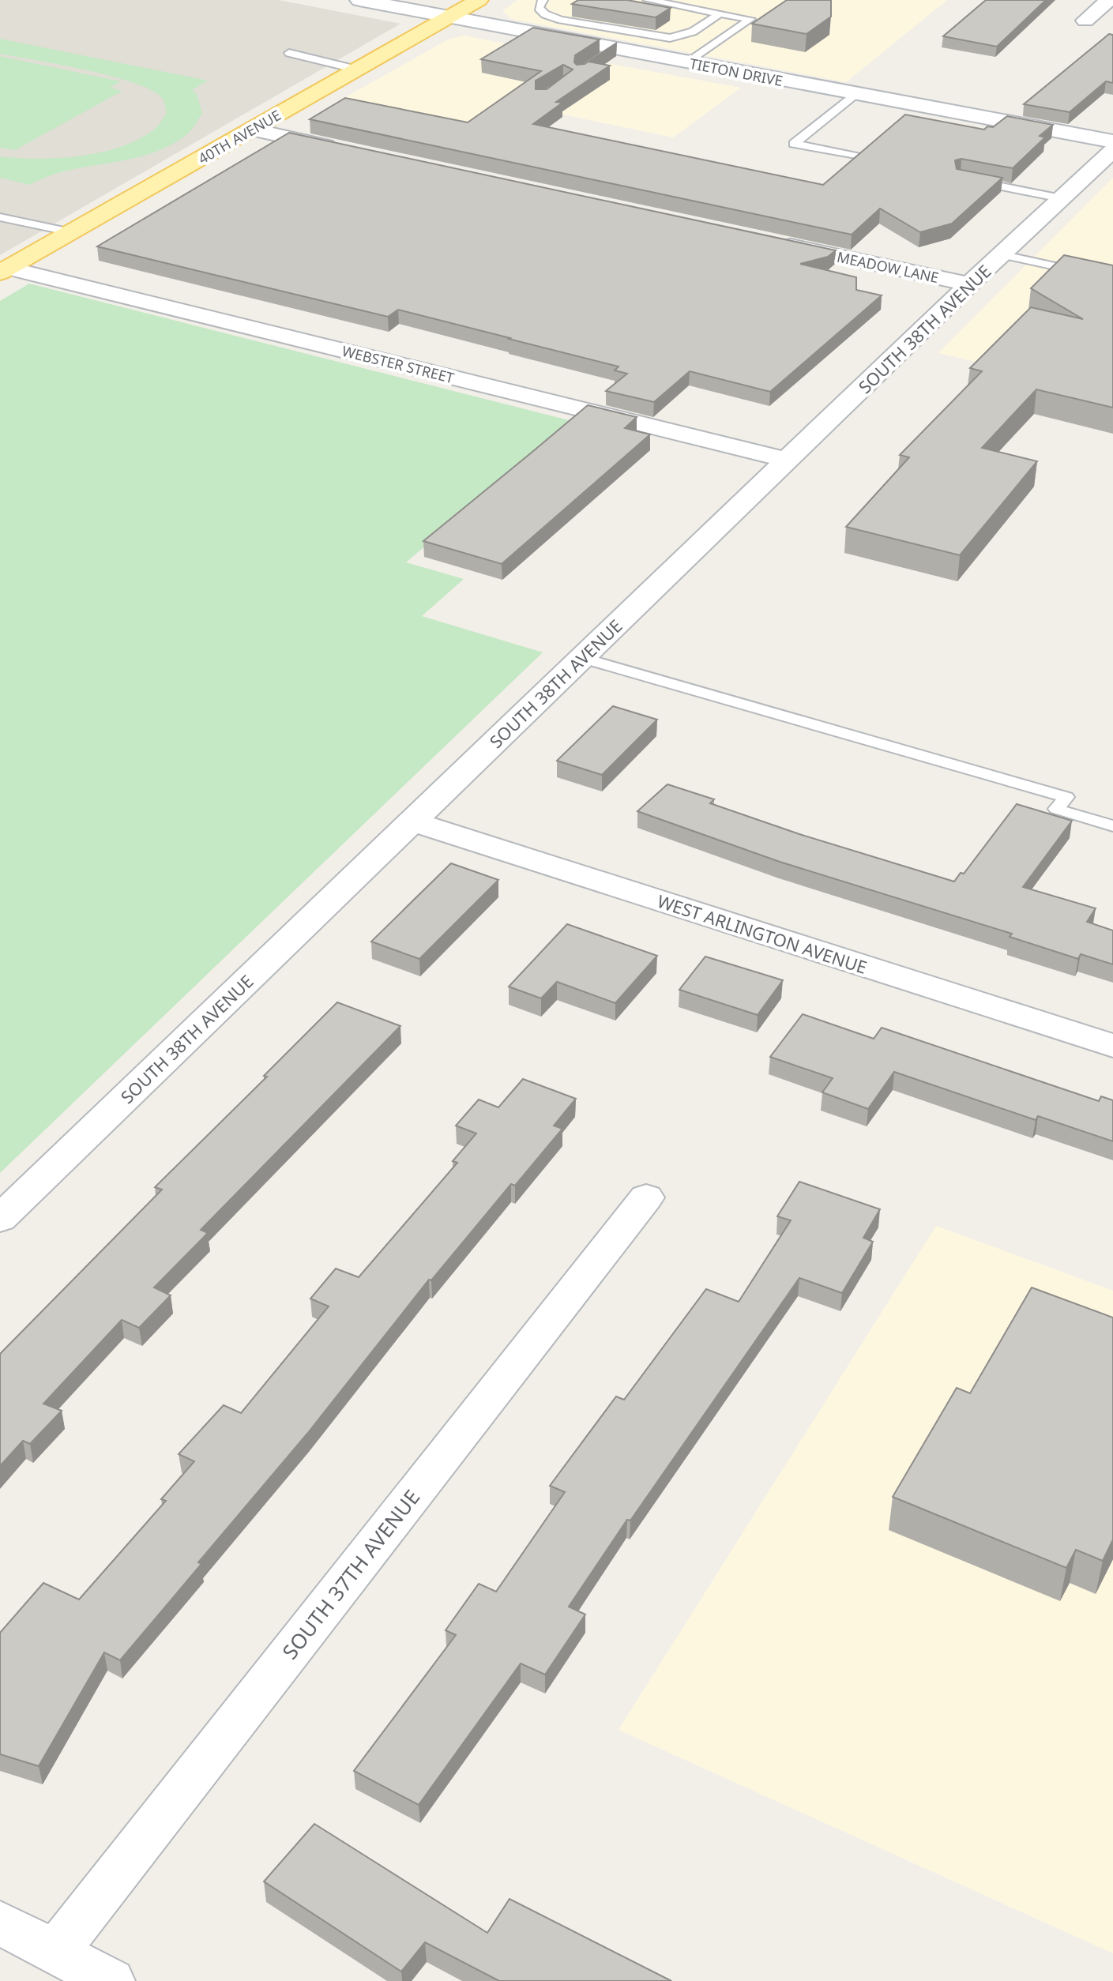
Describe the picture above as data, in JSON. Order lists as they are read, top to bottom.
{
  "streets": {
    "main road": ["TIETON DRIVE", "40TH AVENUE"],
    "street": [
      "MEADOW LANE",
      "SOUTH 38TH AVENUE",
      "WEBSTER STREET",
      "WEST ARLINGTON AVENUE",
      "SOUTH 37TH AVENUE"
    ]
  },
  "crossings": [
    ["TIETON DRIVE", "40TH AVENUE"],
    ["40TH AVENUE", "WEBSTER STREET"],
    ["MEADOW LANE", "SOUTH 38TH AVENUE"],
    ["SOUTH 38TH AVENUE", "WEBSTER STREET"],
    ["SOUTH 38TH AVENUE", "WEST ARLINGTON AVENUE"]
  ]
}
